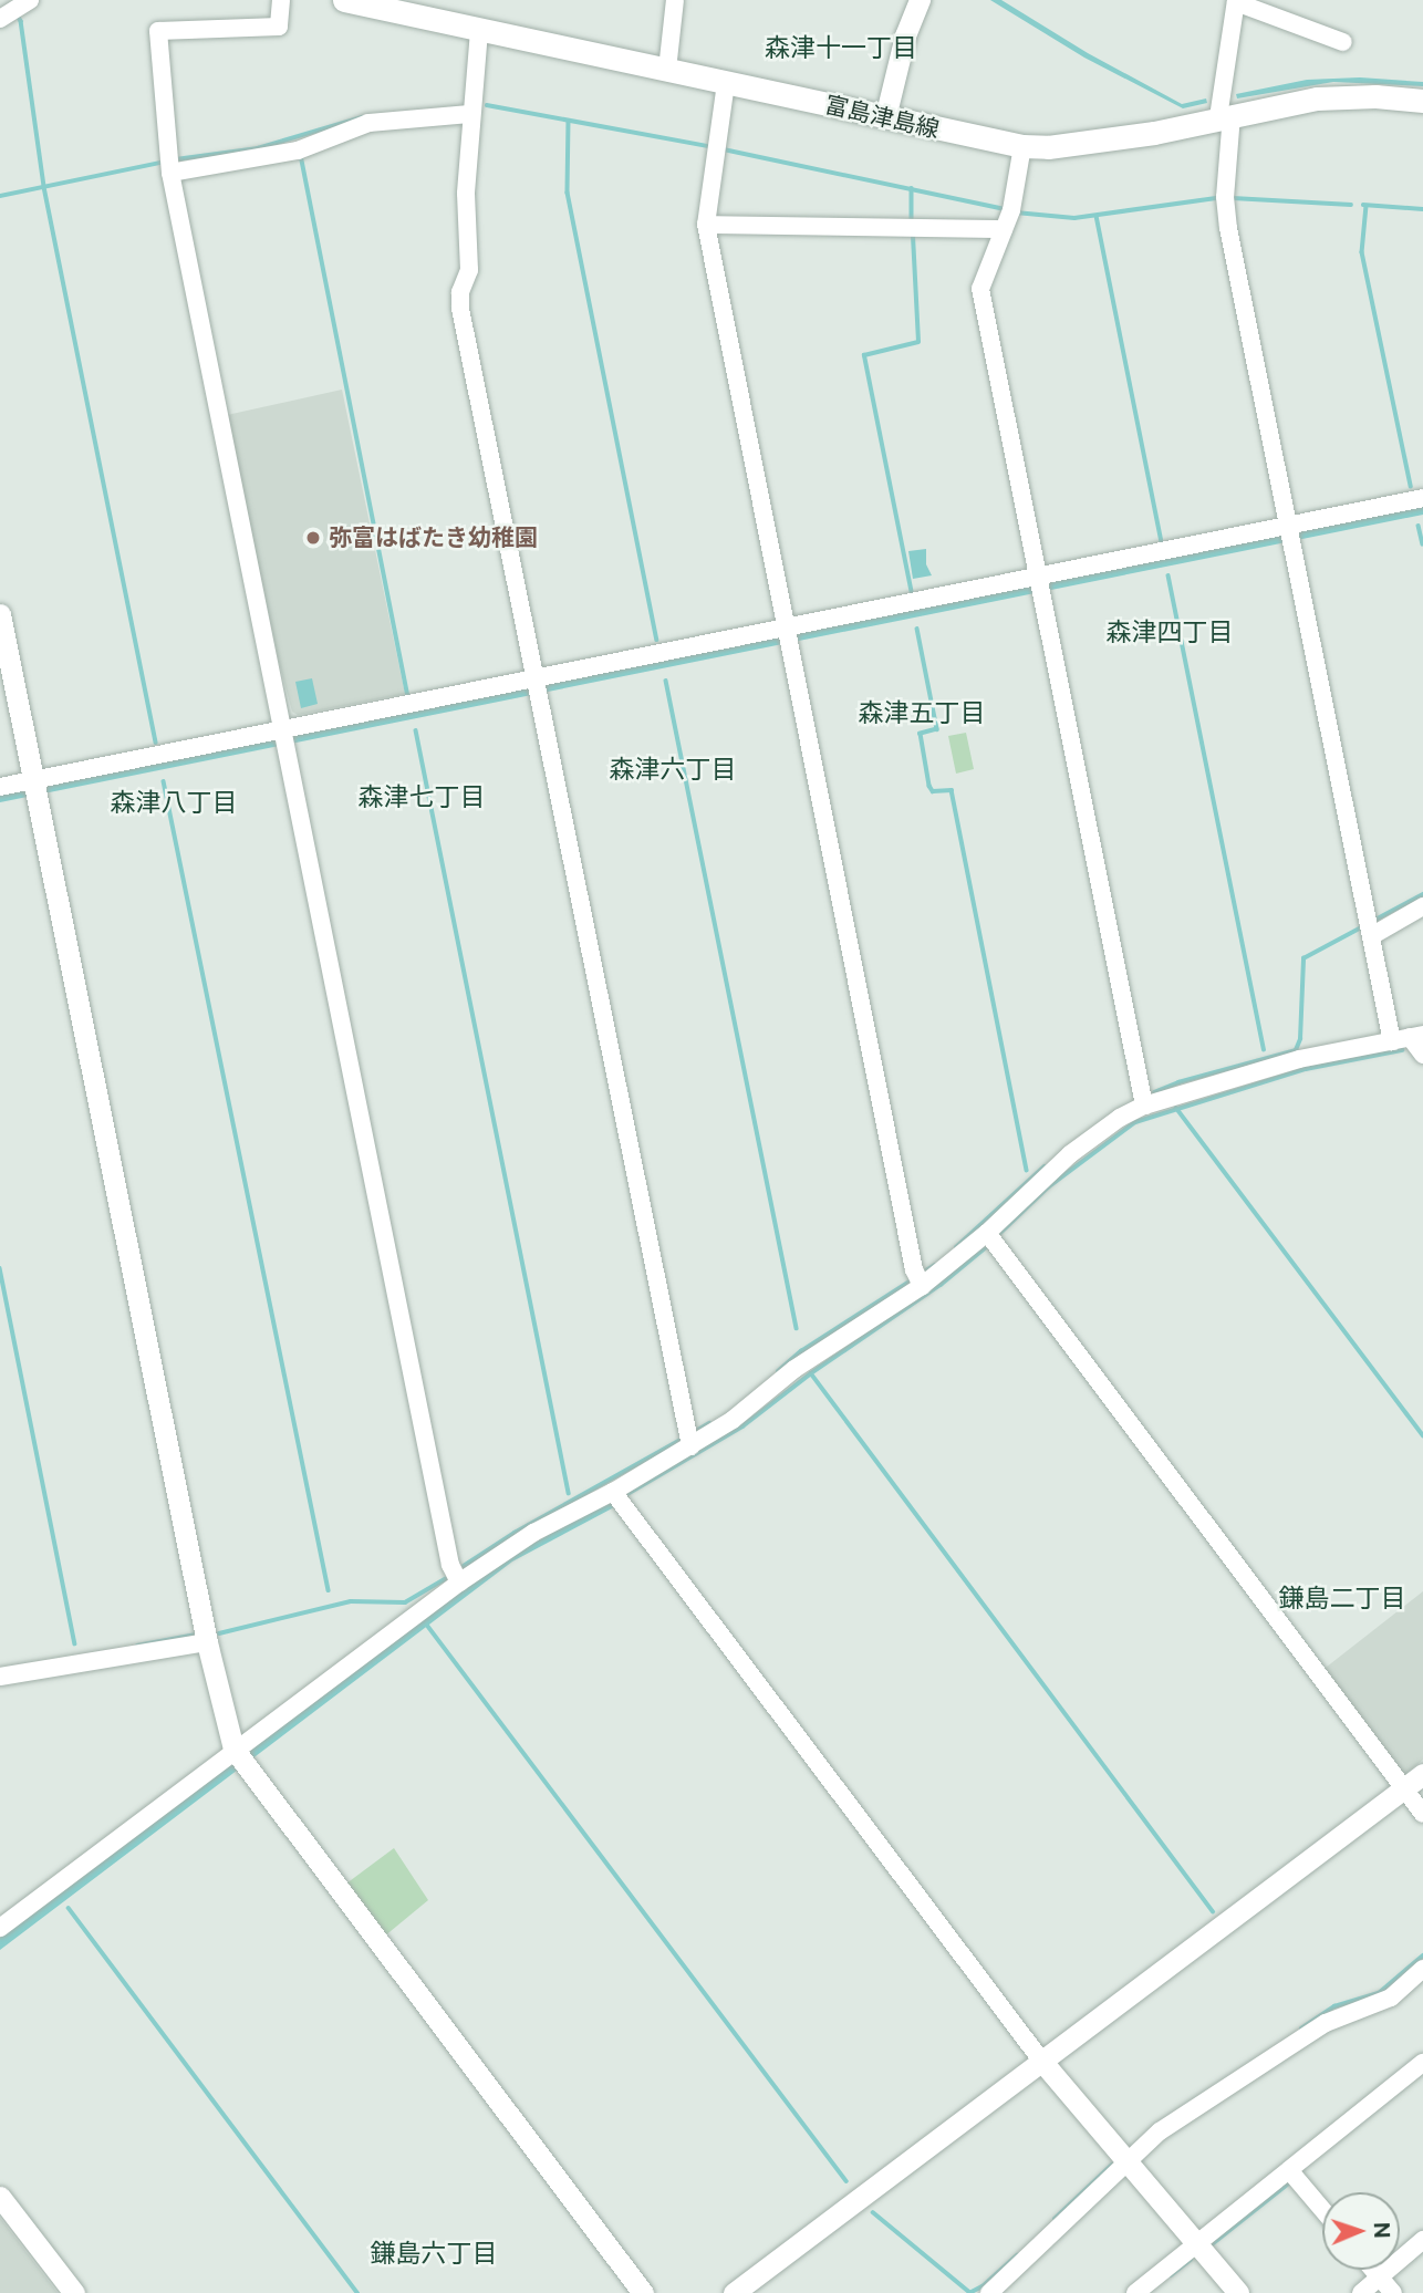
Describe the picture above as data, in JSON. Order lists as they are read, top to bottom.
{
  "streets": {
    "main road": ["富島津島線"]
  },
  "districts": [
    "森津十一丁目",
    "森津四丁目",
    "森津五丁目",
    "森津六丁目",
    "森津七丁目",
    "森津八丁目",
    "鎌島二丁目",
    "鎌島六丁目"
  ],
  "places": ["弥富はばたき幼稚園"],
  "north": "right"
}
